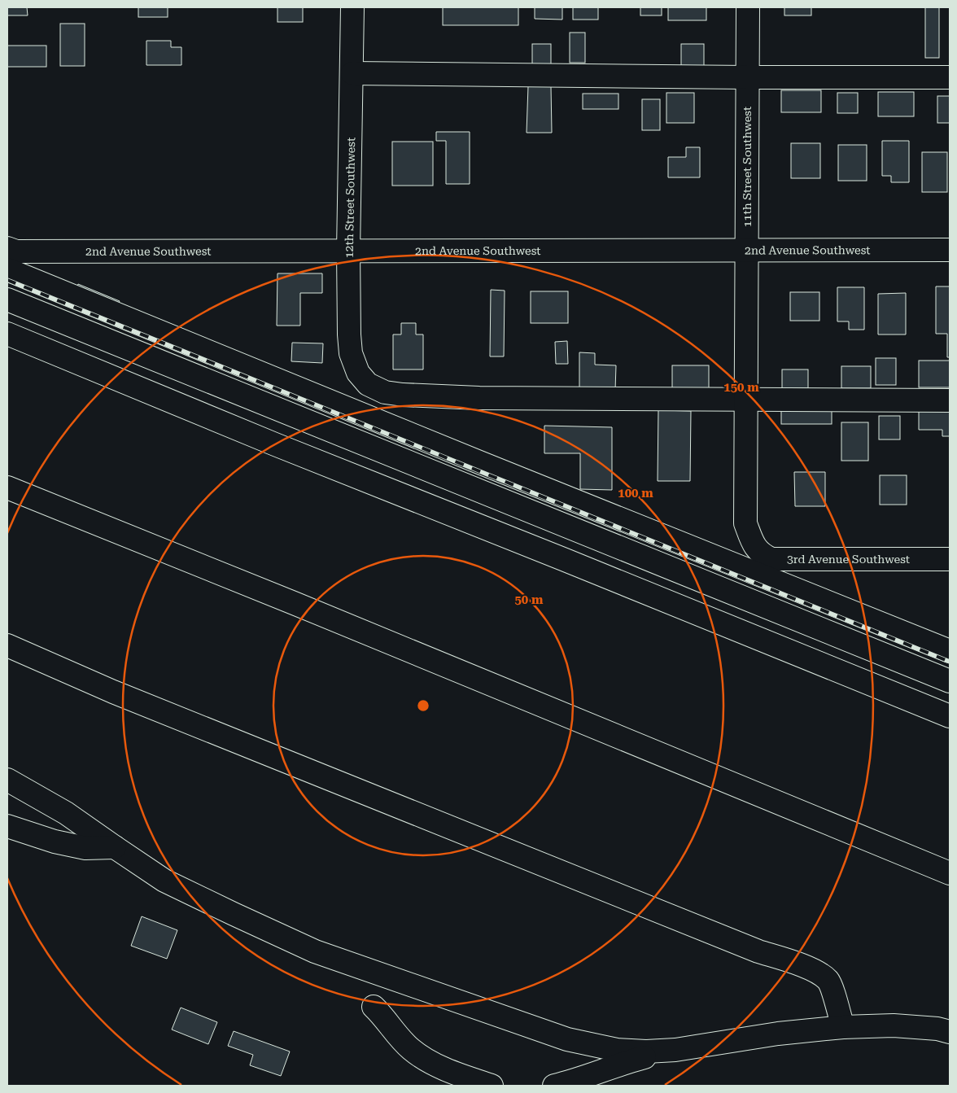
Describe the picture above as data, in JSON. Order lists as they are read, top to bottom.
{
  "streets": {
    "street": [
      "11th Street Southwest",
      "12th Street Southwest",
      "2nd Avenue Southwest",
      "3rd Avenue Southwest"
    ]
  },
  "crossings": [
    ["11th Street Southwest", "2nd Avenue Southwest"],
    ["11th Street Southwest", "3rd Avenue Southwest"],
    ["12th Street Southwest", "2nd Avenue Southwest"]
  ],
  "rings": ["150 m", "100 m", "50 m"]
}
